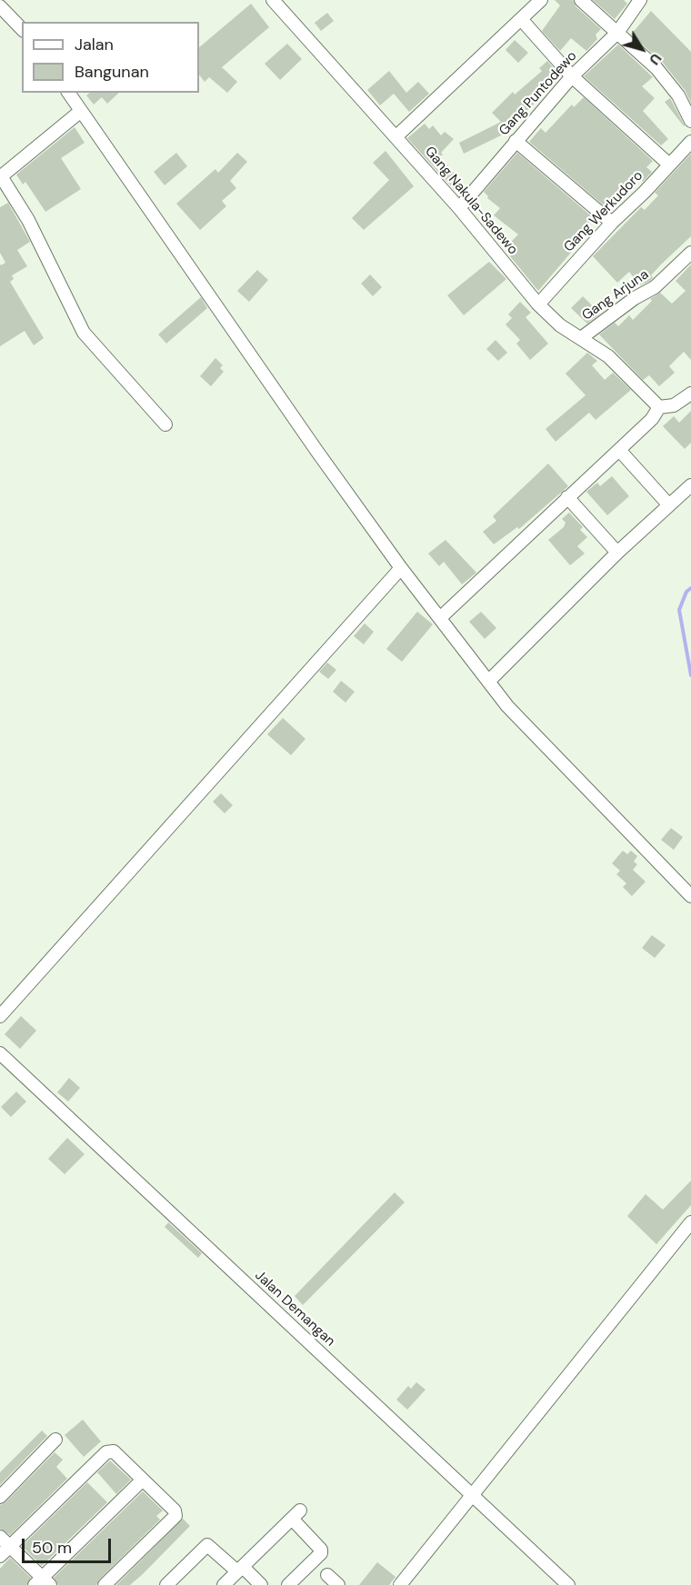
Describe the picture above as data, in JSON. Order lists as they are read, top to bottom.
{
  "streets": {
    "street": [
      "Gang Puntodewo",
      "Gang Nakula-Sadewo",
      "Gang Werkudoro",
      "Gang Arjuna",
      "Jalan Demangan"
    ]
  },
  "crossings": [
    ["Gang Puntodewo", "Gang Nakula-Sadewo"],
    ["Gang Nakula-Sadewo", "Gang Werkudoro"],
    ["Gang Nakula-Sadewo", "Gang Arjuna"]
  ],
  "legend": ["Jalan", "Bangunan"],
  "scale_bar": "50 m",
  "north": "bottom right"
}
